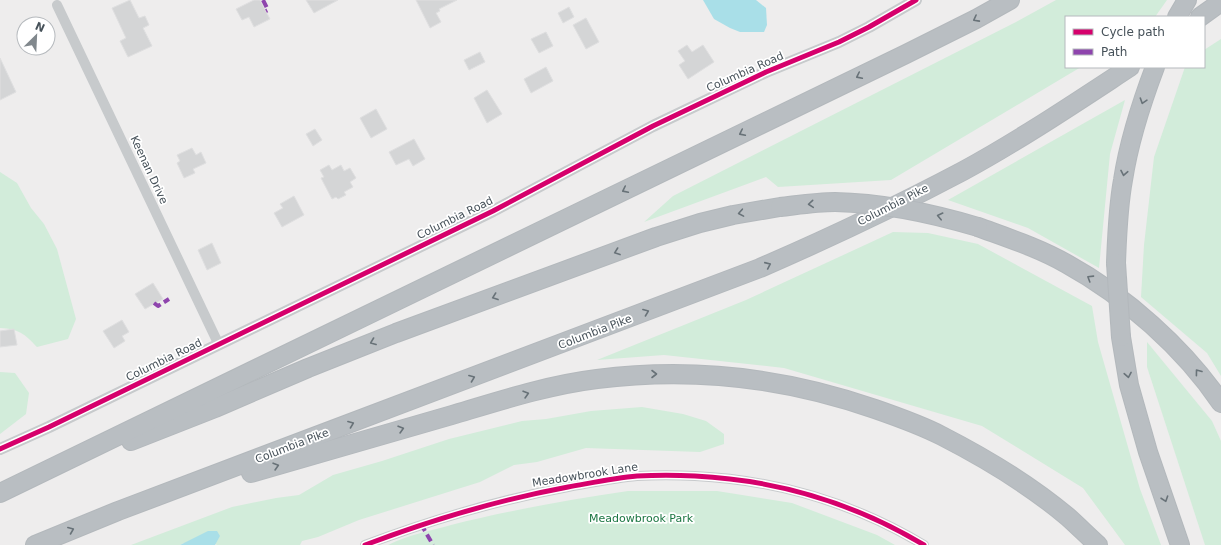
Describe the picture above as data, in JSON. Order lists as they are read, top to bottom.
{
  "streets": {
    "highway": ["Columbia Pike"],
    "street": ["Columbia Road", "Keenan Drive", "Meadowbrook Lane"]
  },
  "crossings": [
    ["Columbia Road", "Keenan Drive"]
  ],
  "parks": ["Meadowbrook Park"],
  "legend": ["Cycle path", "Path"],
  "north": "top right"
}
